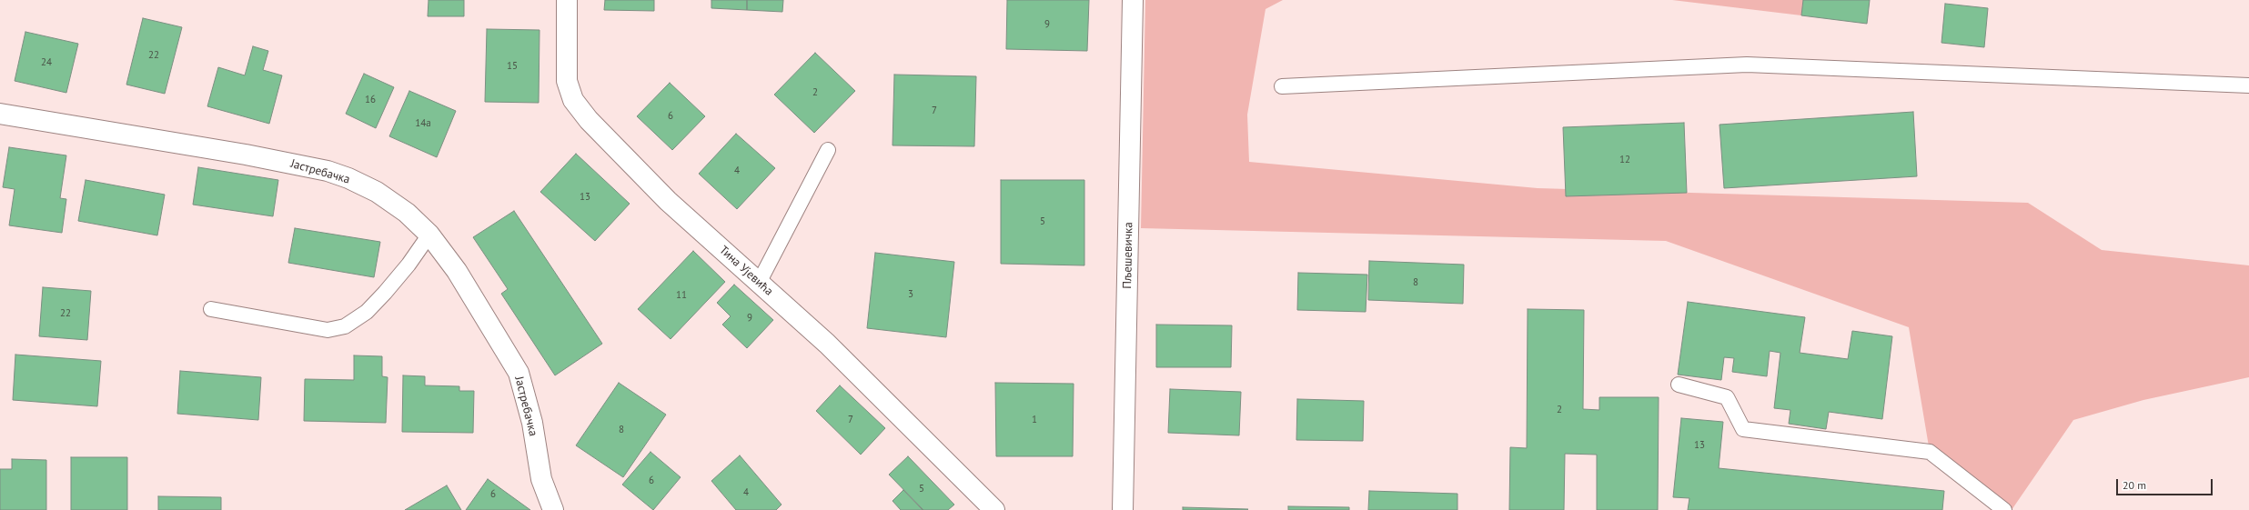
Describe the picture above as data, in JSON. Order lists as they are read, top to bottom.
{
  "streets": {
    "street": ["Јастребачка", "Пљешевичка", "Тина Ујевића"]
  },
  "house_numbers": [
    "9",
    "22",
    "24",
    "15",
    "2",
    "16",
    "7",
    "6",
    "14a",
    "12",
    "4",
    "13",
    "5",
    "8",
    "3",
    "11",
    "22",
    "9",
    "2",
    "7",
    "1",
    "8",
    "13",
    "6",
    "5",
    "4",
    "6"
  ],
  "scale_bar": "20 m"
}
